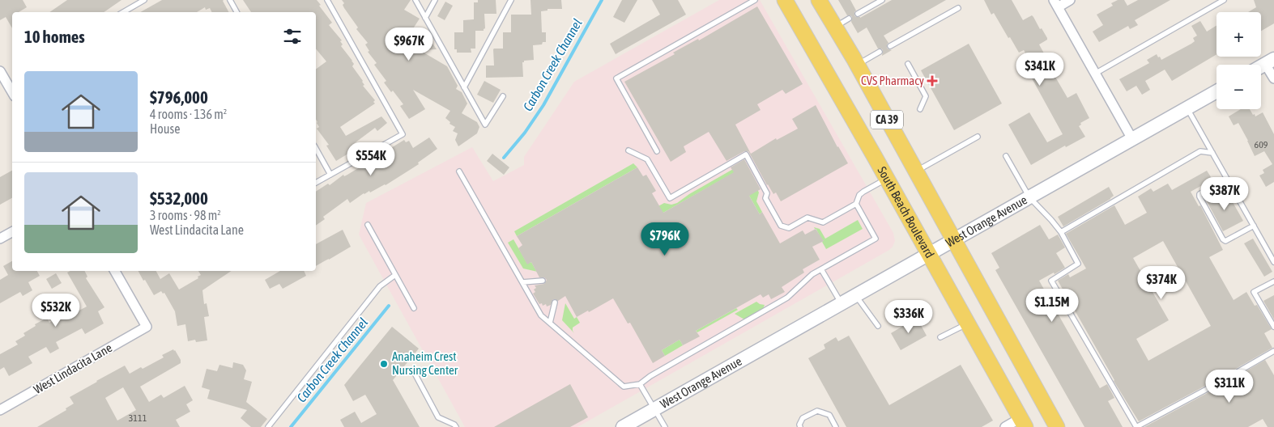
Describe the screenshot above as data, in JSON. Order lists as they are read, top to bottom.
{
  "streets": {
    "main road": ["CA 39", "South Beach Boulevard"],
    "street": ["West Orange Avenue", "West Lindacita Lane"]
  },
  "crossings": [
    ["CA 39", "West Orange Avenue"],
    ["South Beach Boulevard", "West Orange Avenue"]
  ],
  "water": ["Carbon Creek Channel"],
  "places": {
    "health": ["CVS Pharmacy"],
    "other": ["Anaheim Crest Nursing Center"]
  },
  "house_numbers": ["609", "3111"],
  "page": {
    "map_buttons": ["+", "−"],
    "heading": "10 homes",
    "price": [
      "$967K",
      "$341K",
      "$554K",
      "$387K",
      "$796K",
      "$374K",
      "$1.15M",
      "$532K",
      "$336K",
      "$311K"
    ],
    "list": [
      {
        "name": "$796,000",
        "note": "4 rooms · 136 m² · House"
      },
      {
        "name": "$532,000",
        "note": "3 rooms · 98 m² · West Lindacita Lane"
      }
    ]
  }
}
